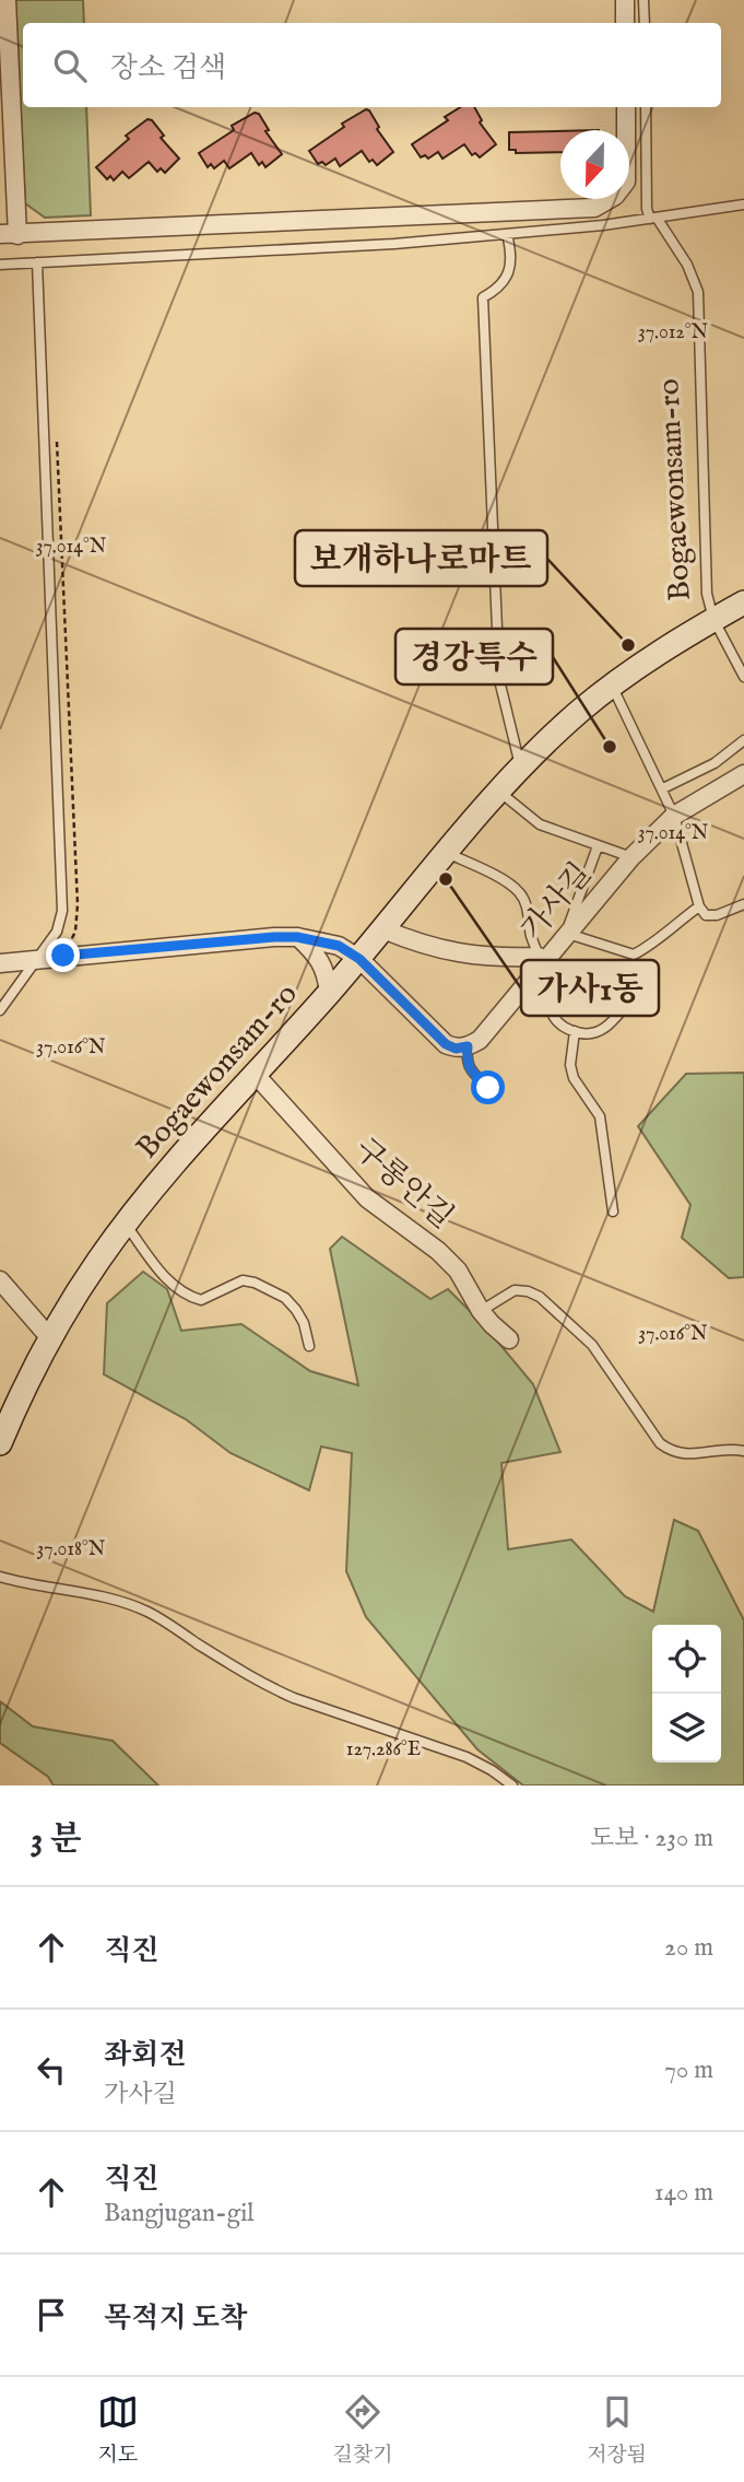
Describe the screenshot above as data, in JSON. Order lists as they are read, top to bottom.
{
  "streets": {
    "main road": ["Bogaewonsam-ro"],
    "street": ["가사길", "구롱안길"]
  },
  "crossings": [
    ["Bogaewonsam-ro", "구롱안길"]
  ],
  "places": ["보개하나로마트", "경강특수", "가사1동"],
  "north": "bottom",
  "page": {
    "search": "장소 검색",
    "heading": ["3 분", "도보 · 230 m"],
    "list": [
      ["직진", "20 m"],
      ["좌회전", "가사길", "70 m"],
      ["직진", "Bangjugan-gil", "140 m"],
      "목적지 도착"
    ],
    "nav": ["지도", "길찾기", "저장됨"]
  },
  "coordinates": [
    "37.012°N",
    "37.014°N",
    "37.016°N",
    "37.018°N",
    "127.286°E"
  ]
}
